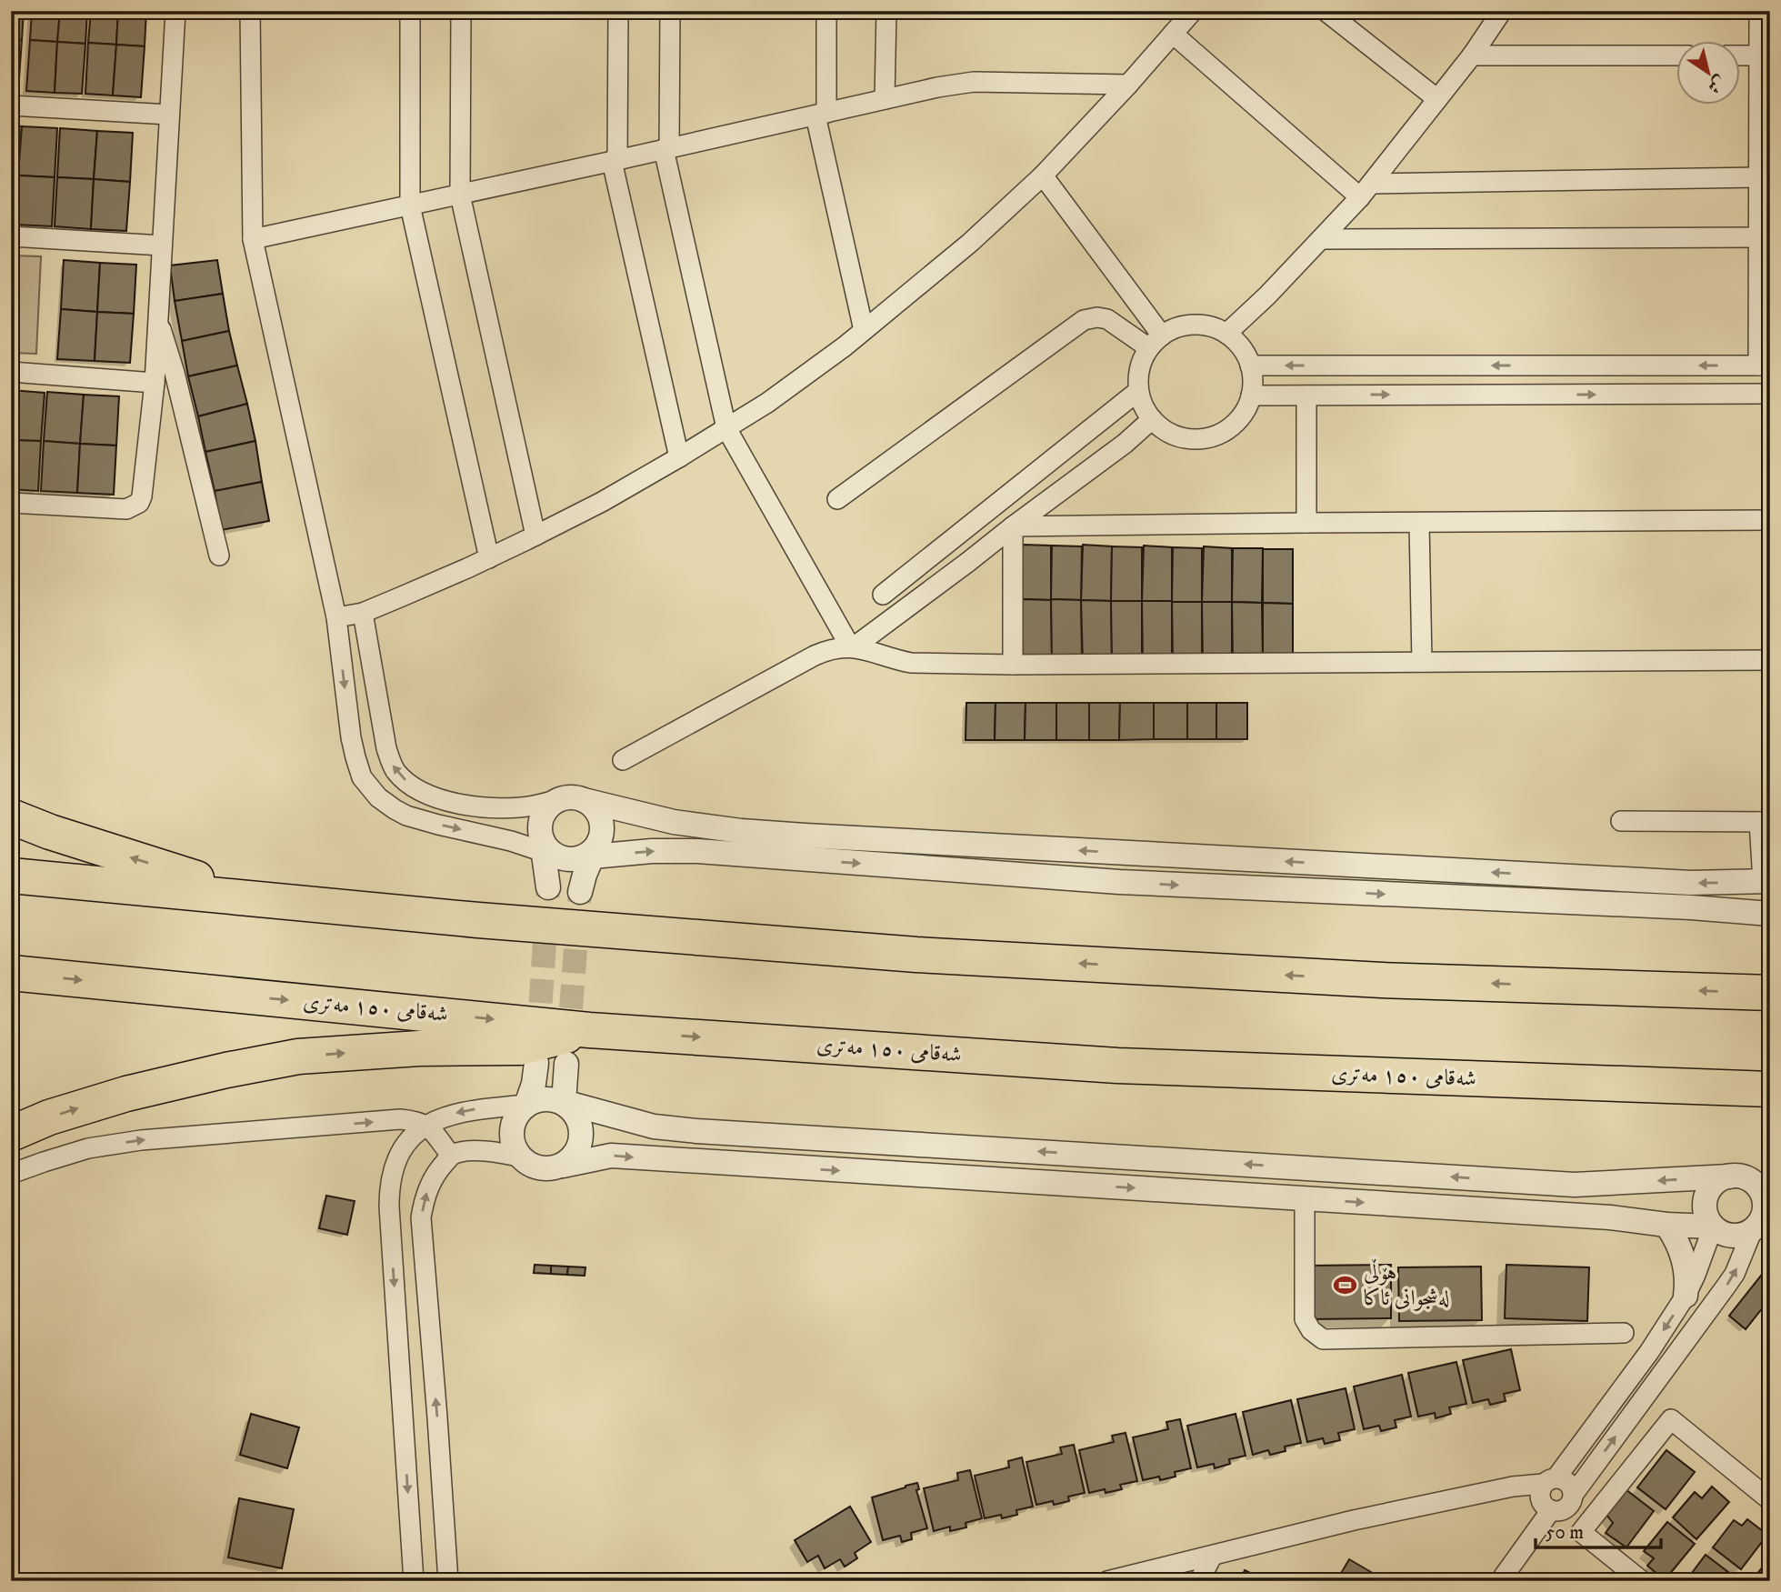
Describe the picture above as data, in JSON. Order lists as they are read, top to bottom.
{
  "streets": {
    "highway": ["شەقامی ١٥٠ مەتری"]
  },
  "places": {
    "sports": ["هۆڵی لەشجوانی ئاکا"]
  },
  "scale_bar": "50 m",
  "north": "bottom right"
}
